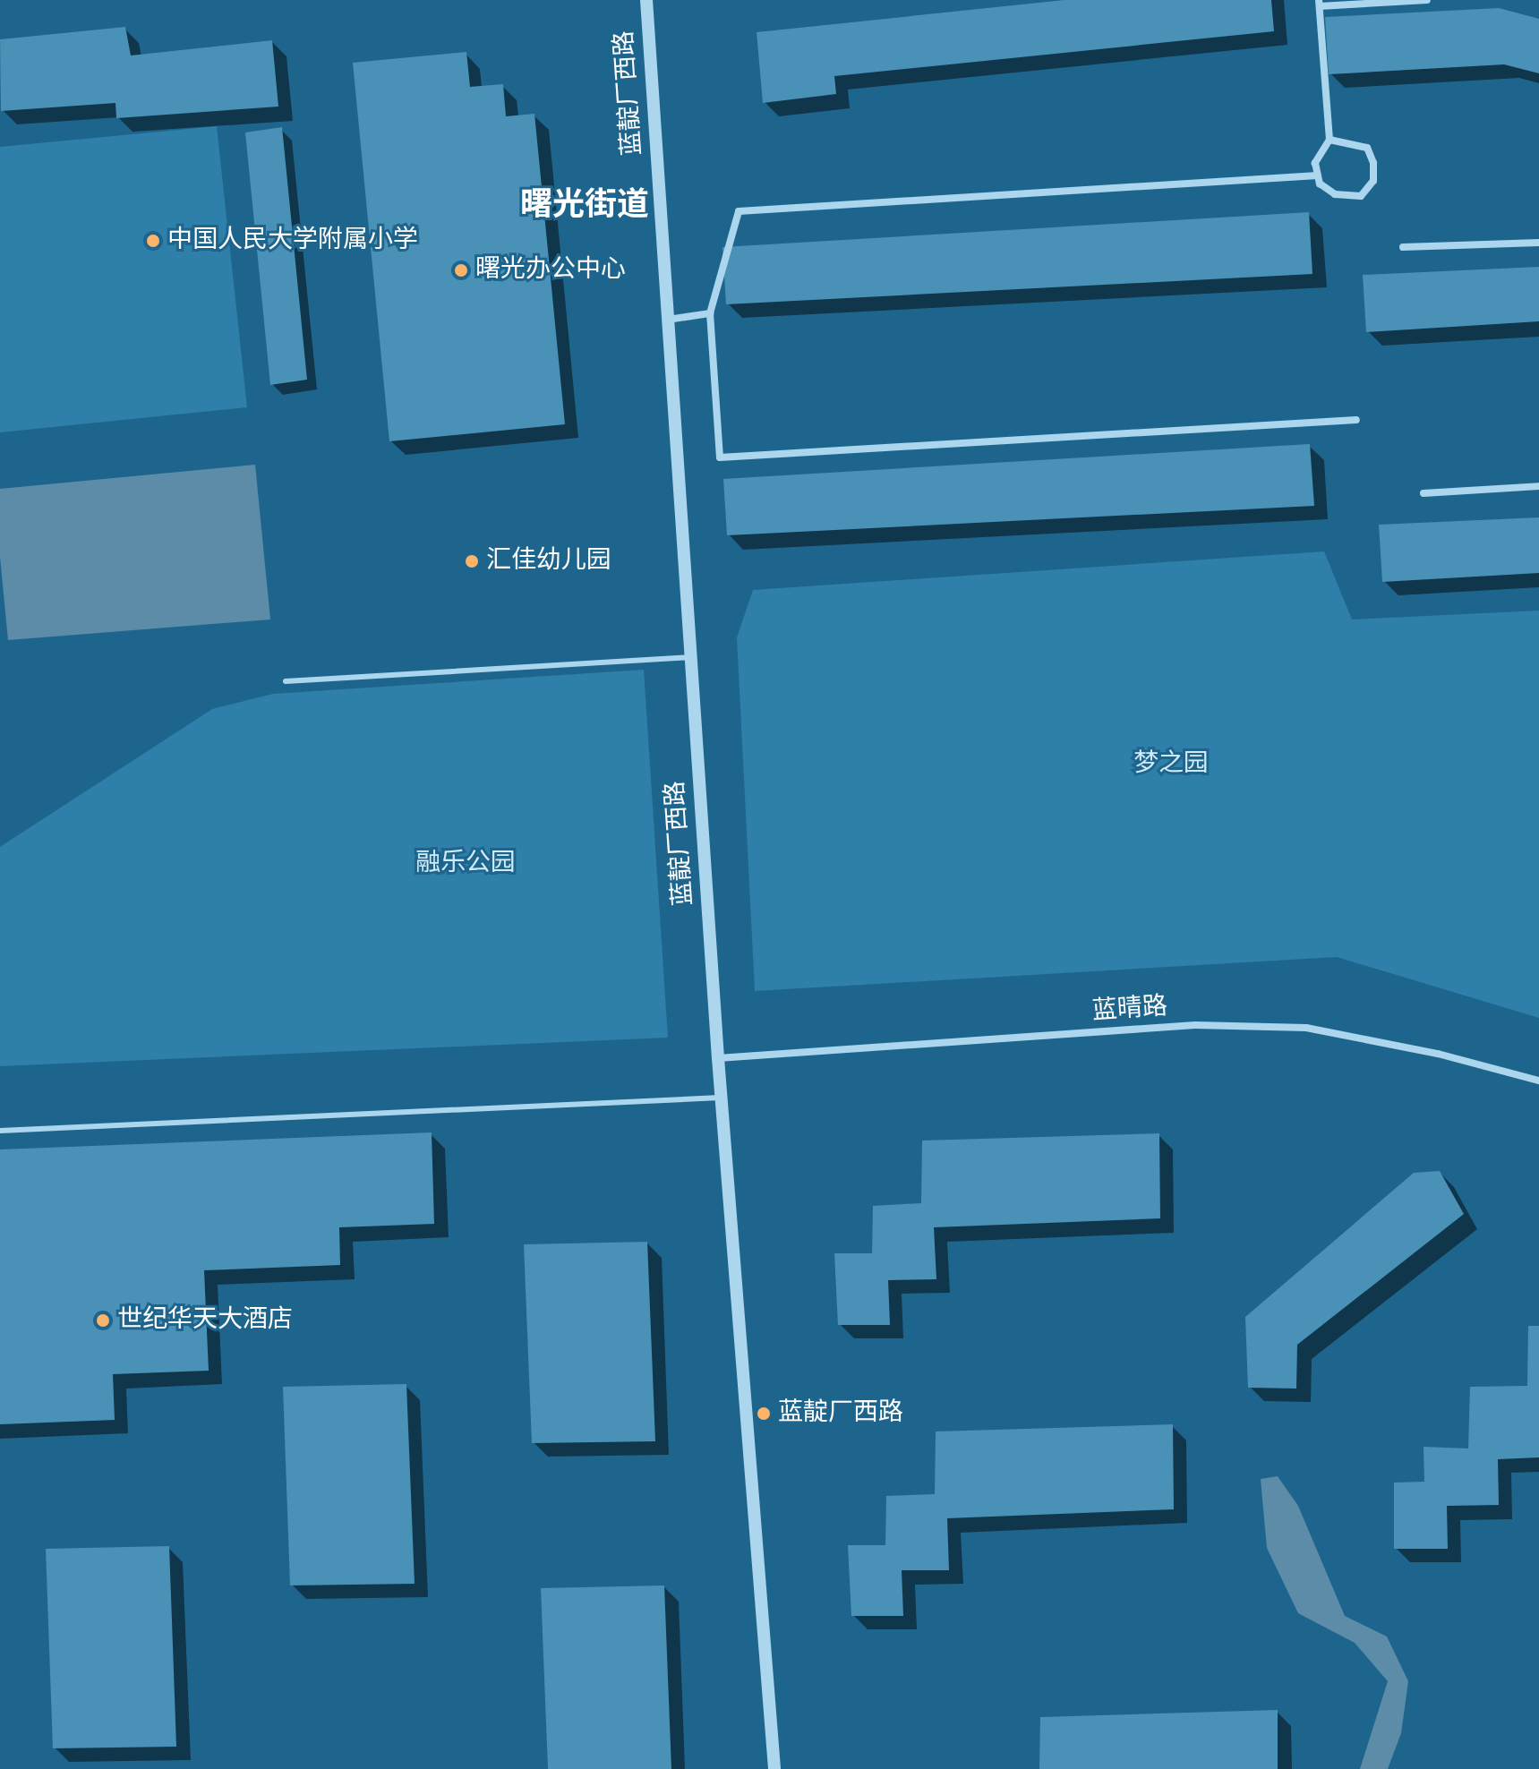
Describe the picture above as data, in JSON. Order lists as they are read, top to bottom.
{
  "streets": {
    "street": ["蓝靛厂西路", "蓝晴路"]
  },
  "crossings": [
    ["蓝靛厂西路", "蓝晴路"]
  ],
  "districts": ["曙光街道"],
  "parks": ["梦之园", "融乐公园"],
  "places": [
    "中国人民大学附属小学",
    "曙光办公中心",
    "汇佳幼儿园",
    "世纪华天大酒店",
    "蓝靛厂西路"
  ]
}
